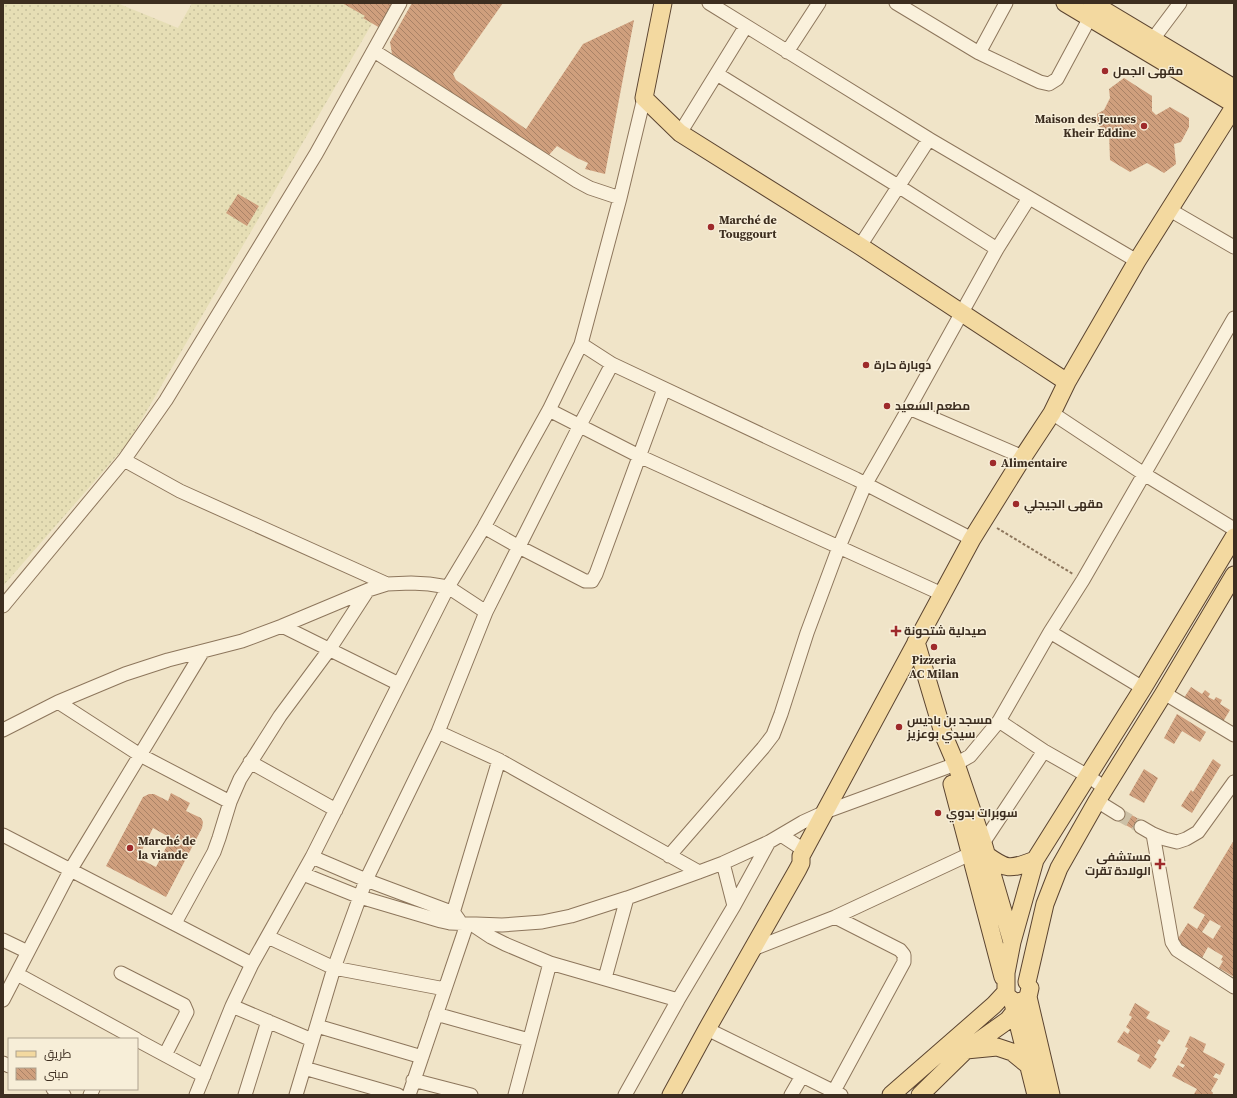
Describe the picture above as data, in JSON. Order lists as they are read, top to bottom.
{
  "places": {
    "other": [
      "مقهى الجمل",
      "Maison des Jeunes Kheir Eddine",
      "Marché de Touggourt",
      "دوبارة حارة",
      "مطعم السعيد",
      "Alimentaire",
      "مقهى الجيجلي",
      "Pizzeria AC Milan",
      "مسجد بن باديس سيدي بوعزيز",
      "سوبرات بدوي",
      "Marché de la viande"
    ],
    "health": ["صيدلية شتحونة", "مستشفى الولادة تقرت"]
  },
  "legend": ["طريق", "مبنى"]
}
